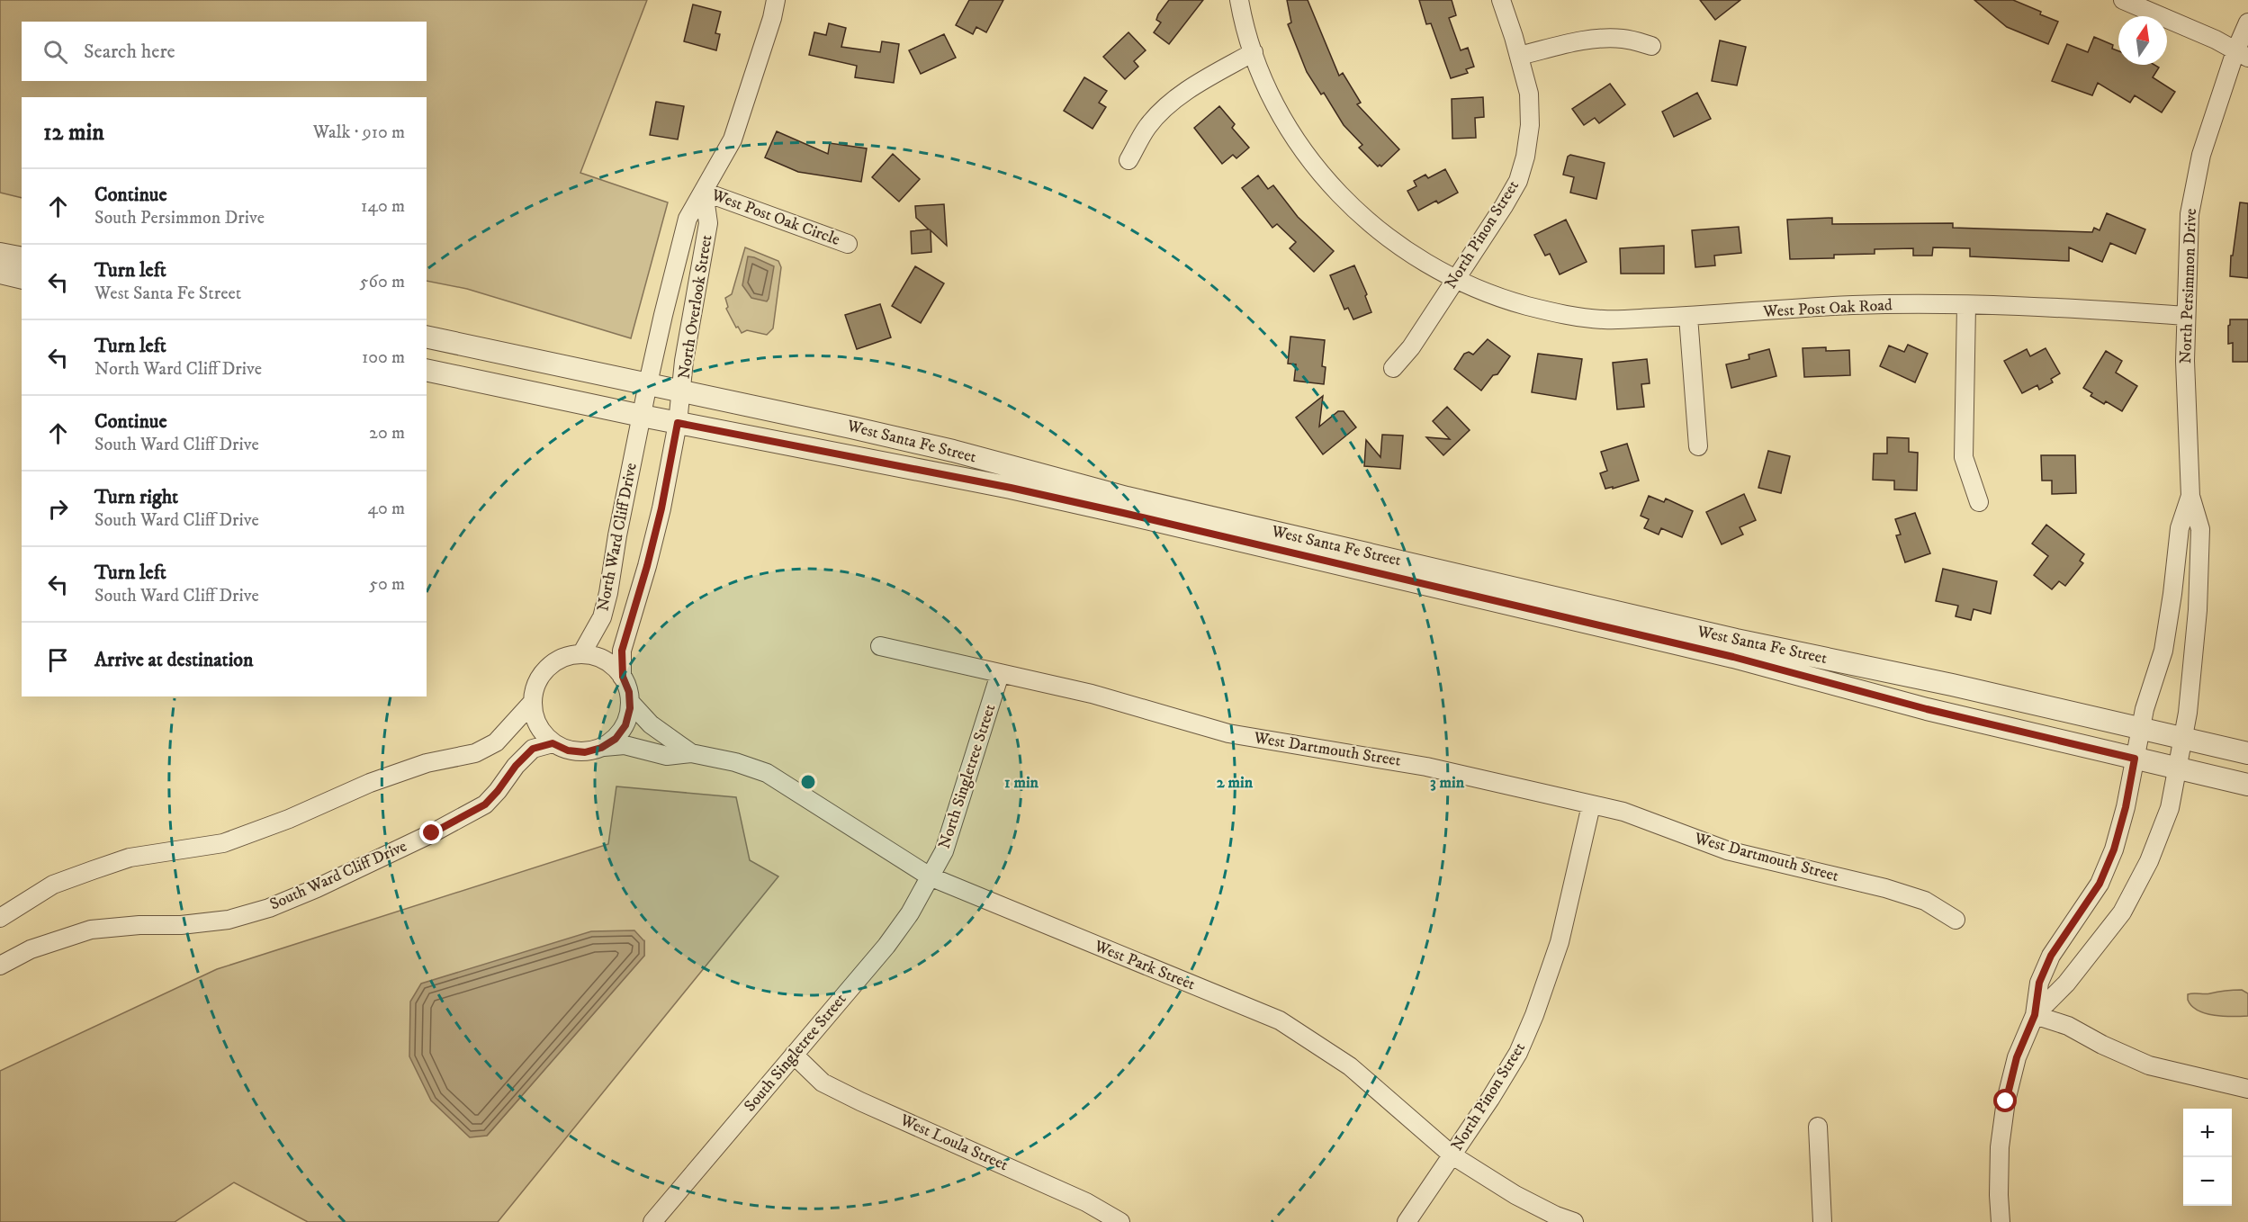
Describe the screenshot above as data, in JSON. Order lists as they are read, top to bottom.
{
  "streets": {
    "street": [
      "West Post Oak Circle",
      "North Pinon Street",
      "North Persimmon Drive",
      "North Overlook Street",
      "West Post Oak Road",
      "West Santa Fe Street",
      "North Ward Cliff Drive",
      "West Dartmouth Street",
      "North Singletree Street",
      "South Ward Cliff Drive",
      "West Park Street",
      "South Singletree Street",
      "West Loula Street"
    ]
  },
  "crossings": [
    ["West Post Oak Circle", "North Overlook Street"],
    ["North Pinon Street", "West Post Oak Road"],
    ["North Pinon Street", "West Dartmouth Street"],
    ["North Pinon Street", "West Park Street"],
    ["North Persimmon Drive", "West Post Oak Road"],
    ["North Persimmon Drive", "West Santa Fe Street"],
    ["North Overlook Street", "West Santa Fe Street"],
    ["North Overlook Street", "North Ward Cliff Drive"],
    ["West Santa Fe Street", "North Ward Cliff Drive"],
    ["North Ward Cliff Drive", "South Ward Cliff Drive"],
    ["North Ward Cliff Drive", "West Park Street"],
    ["West Dartmouth Street", "North Singletree Street"],
    ["North Singletree Street", "West Park Street"],
    ["North Singletree Street", "South Singletree Street"],
    ["South Ward Cliff Drive", "West Park Street"],
    ["West Park Street", "South Singletree Street"],
    ["South Singletree Street", "West Loula Street"]
  ],
  "north": "top",
  "page": {
    "search": "Search here",
    "heading": ["12 min", "Walk · 910 m"],
    "list": [
      ["Continue", "South Persimmon Drive", "140 m"],
      ["Turn left", "West Santa Fe Street", "560 m"],
      ["Turn left", "North Ward Cliff Drive", "100 m"],
      ["Continue", "South Ward Cliff Drive", "20 m"],
      ["Turn right", "South Ward Cliff Drive", "40 m"],
      ["Turn left", "South Ward Cliff Drive", "50 m"],
      "Arrive at destination"
    ],
    "map_buttons": ["+", "−"]
  },
  "rings": ["1 min", "2 min", "3 min"]
}
